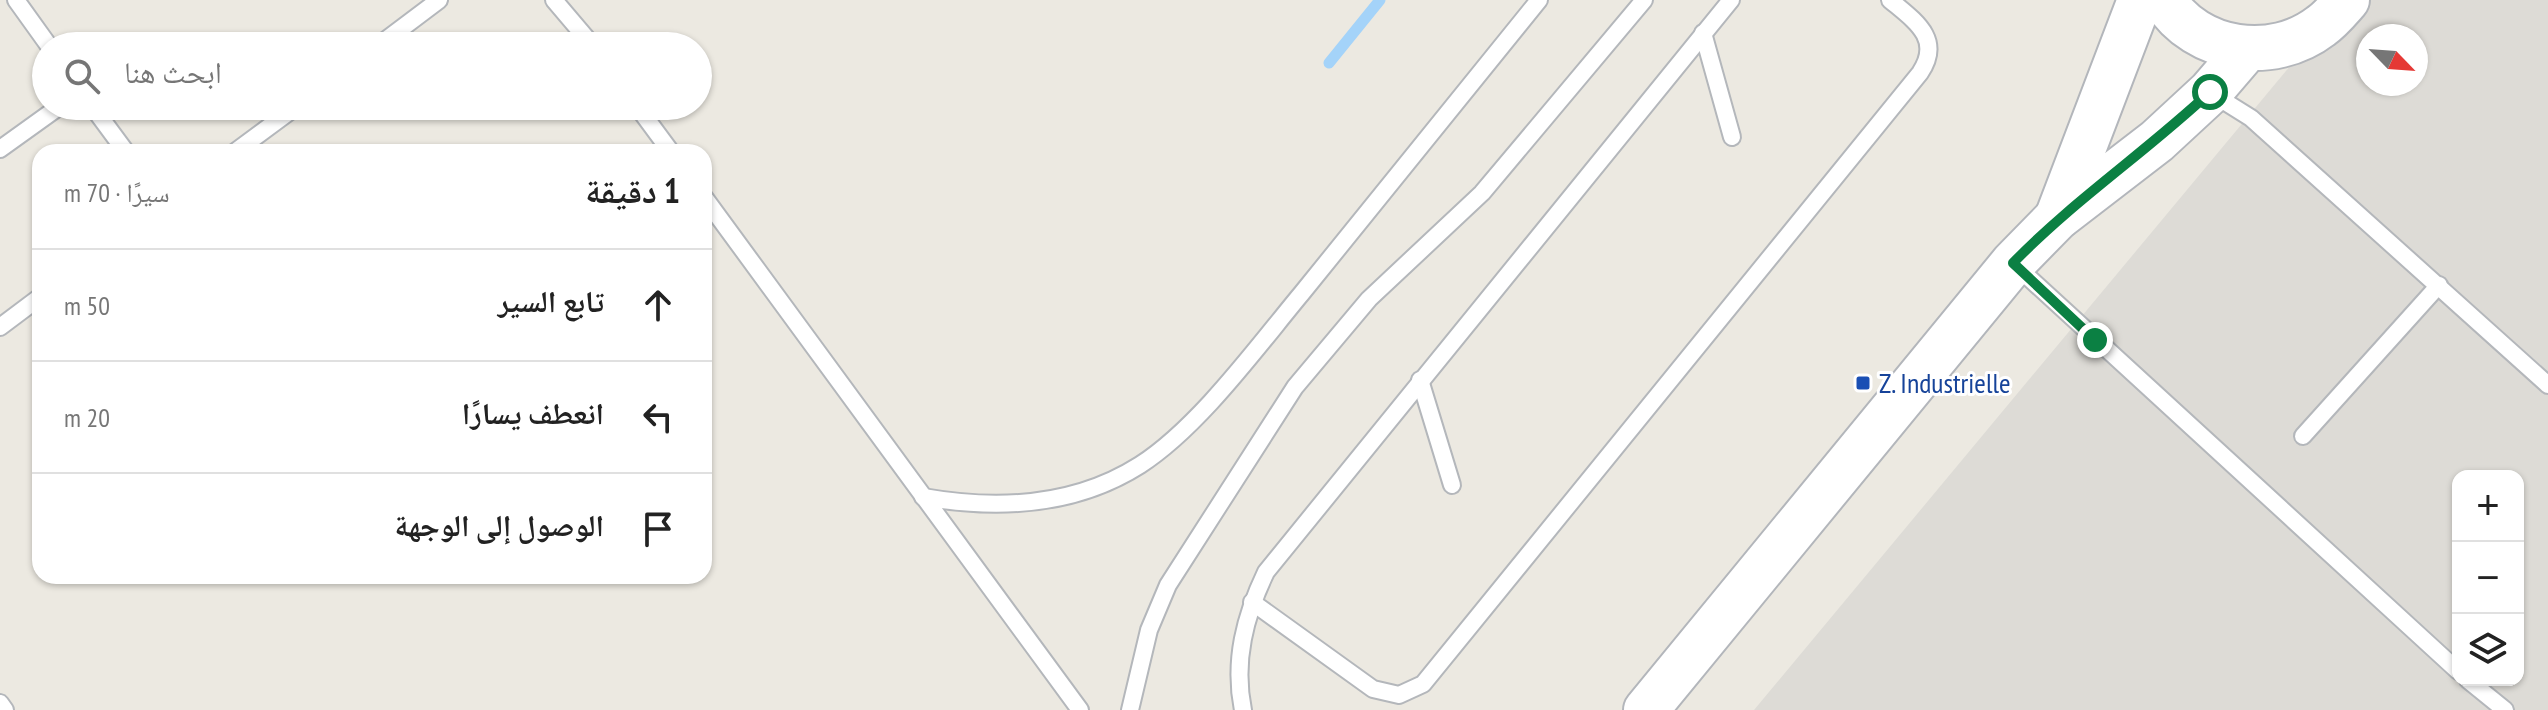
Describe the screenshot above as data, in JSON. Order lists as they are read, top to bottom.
{
  "places": {
    "transit": ["Z. Industrielle"]
  },
  "north": "bottom right",
  "page": {
    "search": "ابحث هنا",
    "heading": ["1 دقيقة", "سيرًا · 70 m"],
    "list": [
      ["تابع السير", "50 m"],
      ["انعطف يسارًا", "20 m"],
      "الوصول إلى الوجهة"
    ],
    "map_buttons": ["+", "−"]
  }
}
